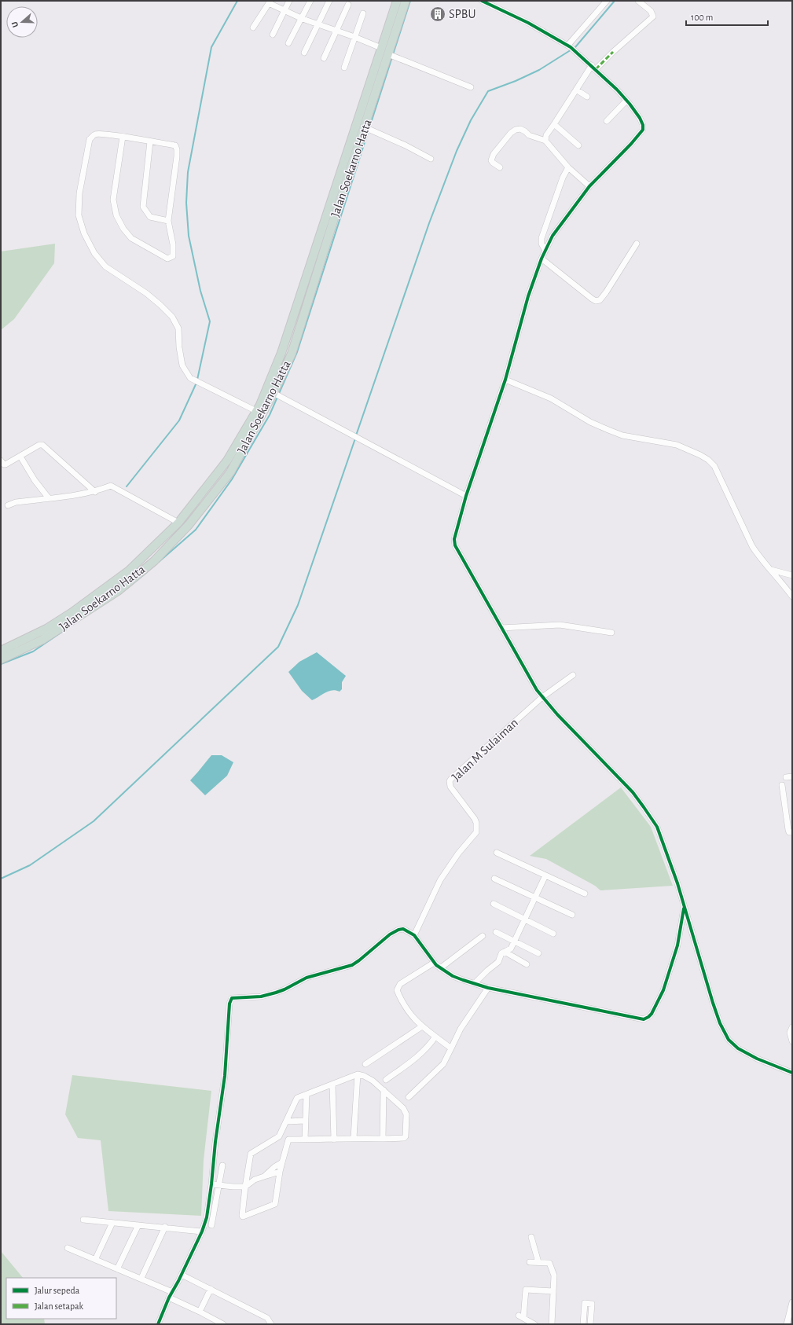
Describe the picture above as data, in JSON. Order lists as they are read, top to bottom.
{
  "streets": {
    "highway": ["Jalan Soekarno Hatta"],
    "street": ["Jalan M Sulaiman"]
  },
  "places": {
    "building": ["SPBU"]
  },
  "legend": ["Jalur sepeda", "Jalan setapak"],
  "scale_bar": "100 m",
  "north": "left"
}
